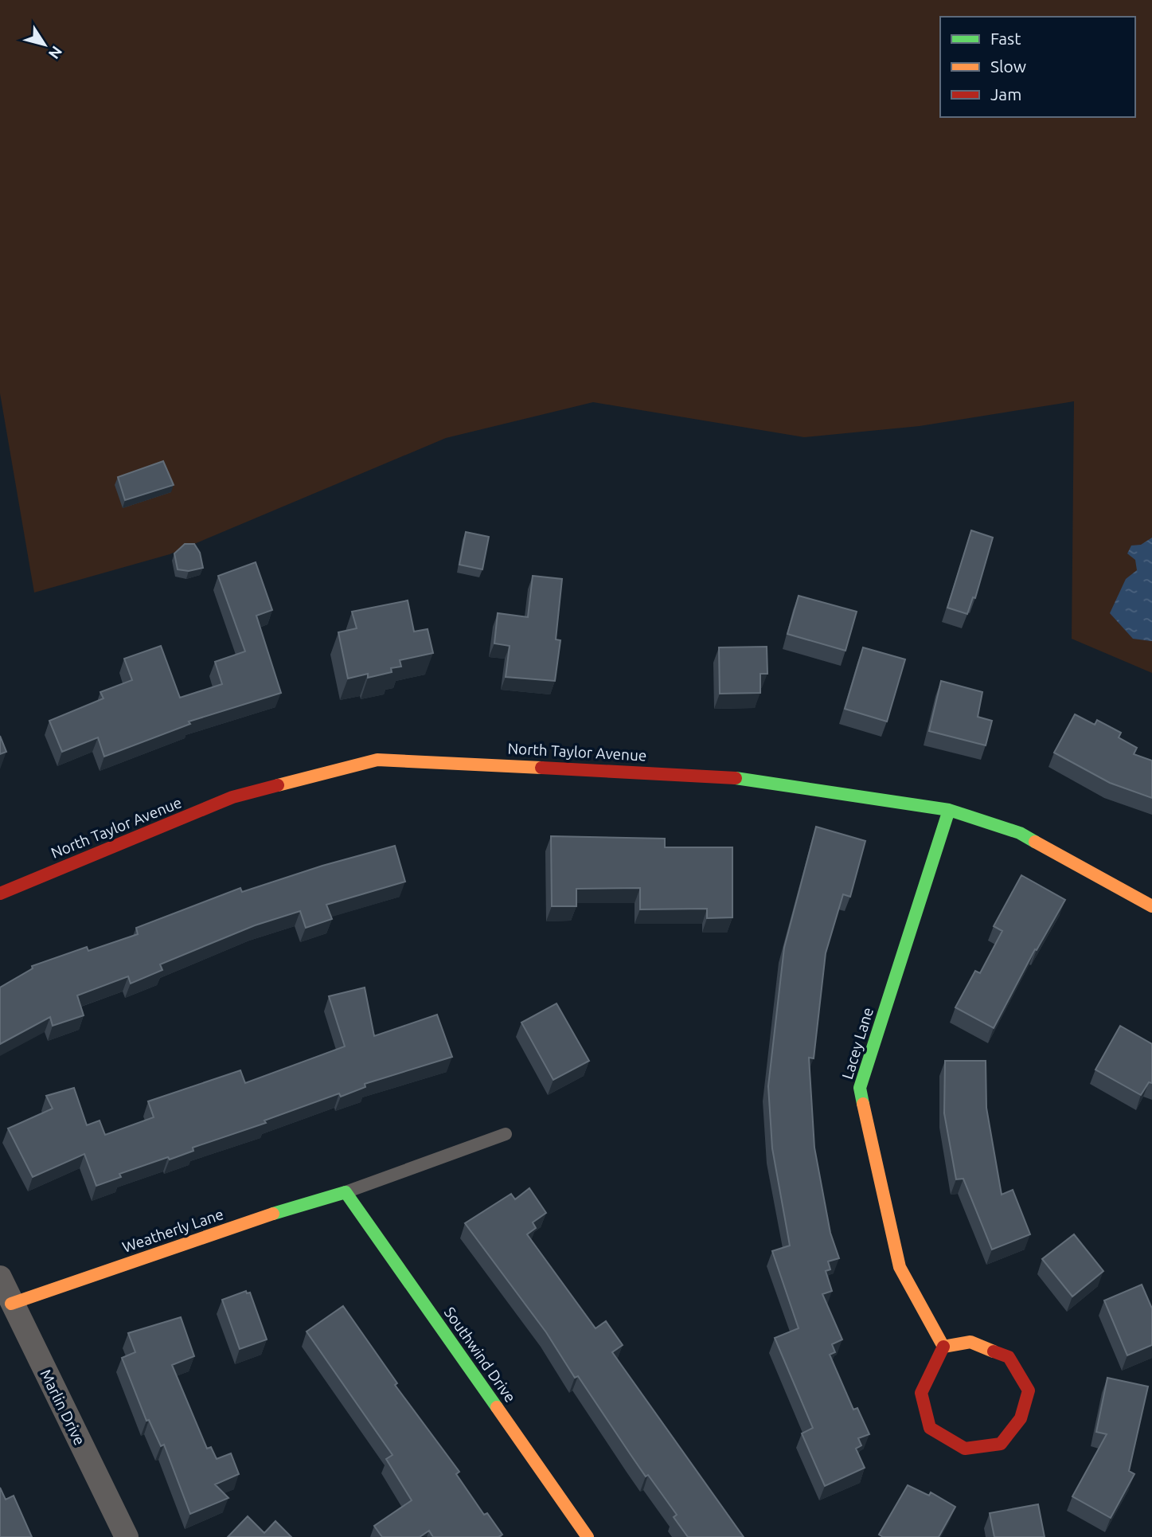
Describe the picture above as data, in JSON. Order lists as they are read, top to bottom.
{
  "streets": {
    "street": [
      "North Taylor Avenue",
      "Lacey Lane",
      "Weatherly Lane",
      "Southwind Drive",
      "Marlin Drive"
    ]
  },
  "crossings": [
    ["North Taylor Avenue", "Lacey Lane"],
    ["Weatherly Lane", "Southwind Drive"],
    ["Weatherly Lane", "Marlin Drive"]
  ],
  "legend": ["Fast", "Slow", "Jam"],
  "north": "bottom right"
}
